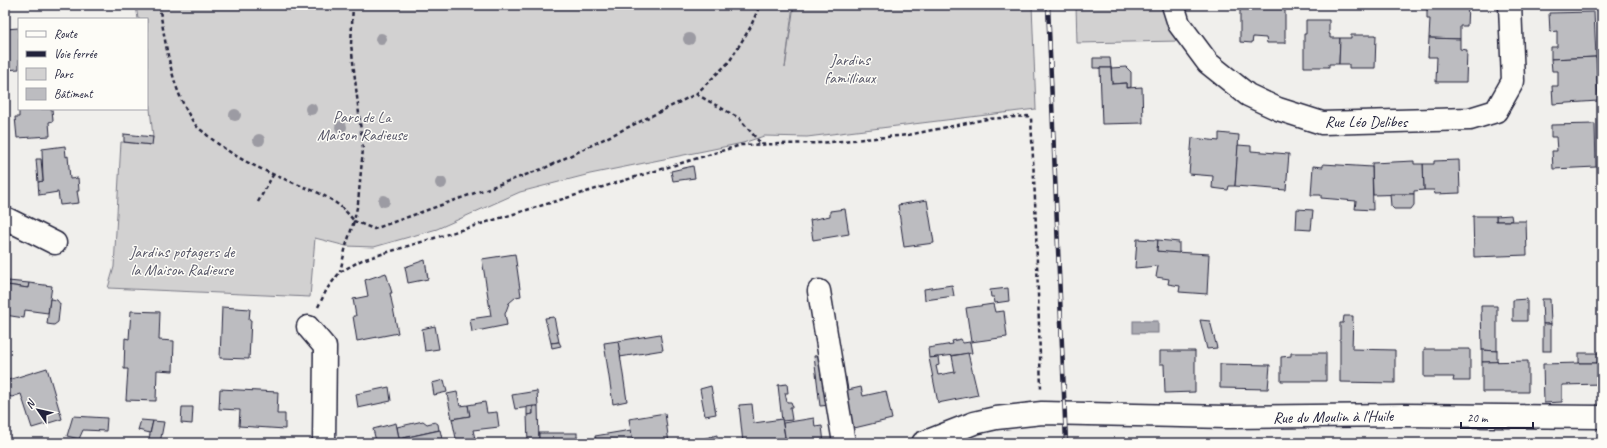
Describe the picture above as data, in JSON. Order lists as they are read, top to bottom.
{
  "streets": {
    "street": ["Rue Léo Delibes", "Rue du Moulin à l'Huile"]
  },
  "parks": ["Jardins familliaux", "Parc de La Maison Radieuse", "Jardins potagers de la Maison Radieuse"],
  "legend": [
    "Route",
    "Voie ferrée",
    "Parc",
    "Bâtiment"
  ],
  "scale_bar": "20 m",
  "north": "top left"
}
